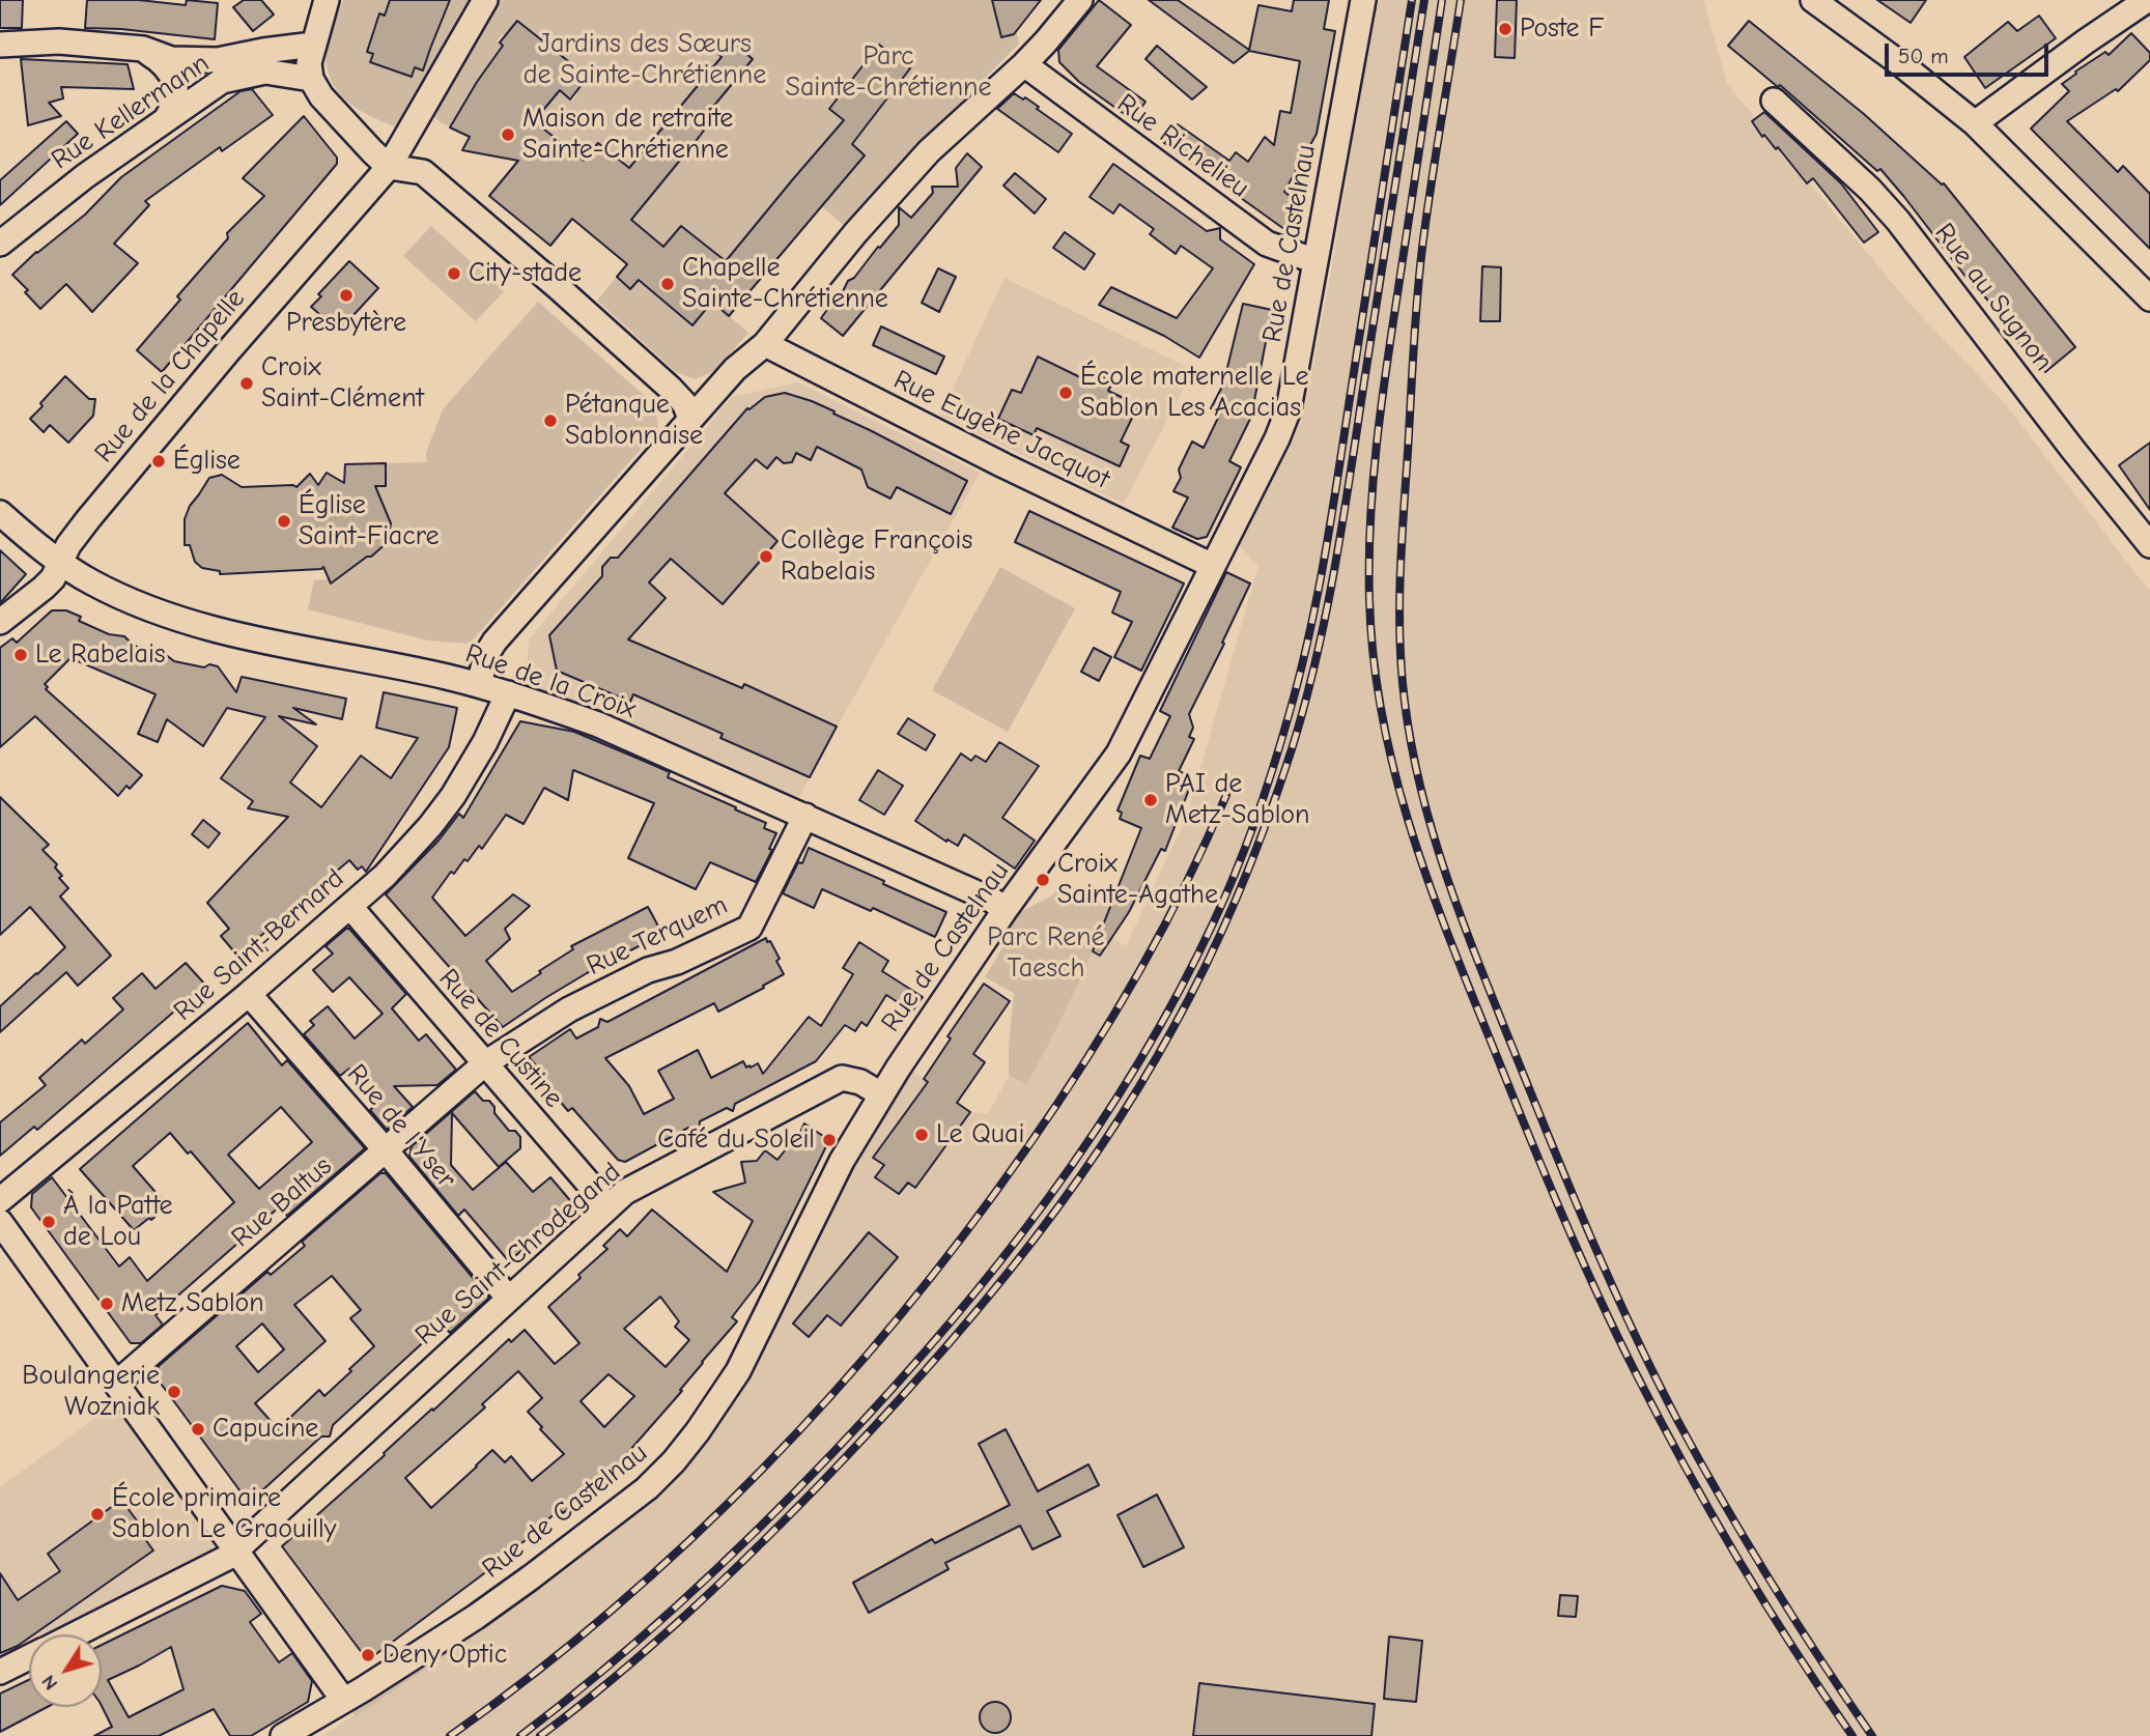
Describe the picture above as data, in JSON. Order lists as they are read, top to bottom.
{
  "streets": {
    "street": [
      "Rue Kellermann",
      "Rue Richelieu",
      "Rue de Castelnau",
      "Rue au Sugnon",
      "Rue de la Chapelle",
      "Rue Eugène Jacquot",
      "Rue de la Croix",
      "Rue Terquem",
      "Rue Saint-Bernard",
      "Rue de Custine",
      "Rue de l'Yser",
      "Rue Baltus",
      "Rue Saint-Chrodegand"
    ]
  },
  "crossings": [
    ["Rue Richelieu", "Rue de Castelnau"],
    ["Rue de Castelnau", "Rue Eugène Jacquot"],
    ["Rue de Castelnau", "Rue de la Croix"],
    ["Rue de Castelnau", "Rue Saint-Chrodegand"],
    ["Rue de la Chapelle", "Rue de la Croix"],
    ["Rue de la Croix", "Rue Terquem"],
    ["Rue de la Croix", "Rue Saint-Bernard"],
    ["Rue Terquem", "Rue de Custine"],
    ["Rue Terquem", "Rue Baltus"],
    ["Rue Saint-Bernard", "Rue de Custine"],
    ["Rue Saint-Bernard", "Rue de l'Yser"],
    ["Rue de Custine", "Rue Baltus"],
    ["Rue de Custine", "Rue Saint-Chrodegand"],
    ["Rue de l'Yser", "Rue Baltus"],
    ["Rue de l'Yser", "Rue Saint-Chrodegand"]
  ],
  "parks": ["Jardins des Sœurs de Sainte-Chrétienne", "Parc Sainte-Chrétienne", "Parc René Taesch"],
  "places": [
    "Poste F",
    "Maison de retraite Sainte-Chrétienne",
    "City-stade",
    "Chapelle Sainte-Chrétienne",
    "Presbytère",
    "Croix Saint-Clément",
    "École maternelle Le Sablon Les Acacias",
    "Pétanque Sablonnaise",
    "Église",
    "Église Saint-Fiacre",
    "Collège François Rabelais",
    "Le Rabelais",
    "PAI de Metz-Sablon",
    "Croix Sainte-Agathe",
    "Le Quai",
    "Café du Soleil",
    "À la Patte de Lou",
    "Metz Sablon",
    "Boulangerie Wozniak",
    "Capucine",
    "École primaire Sablon Le Graouilly",
    "Deny Optic"
  ],
  "scale_bar": "50 m",
  "north": "bottom left"
}
